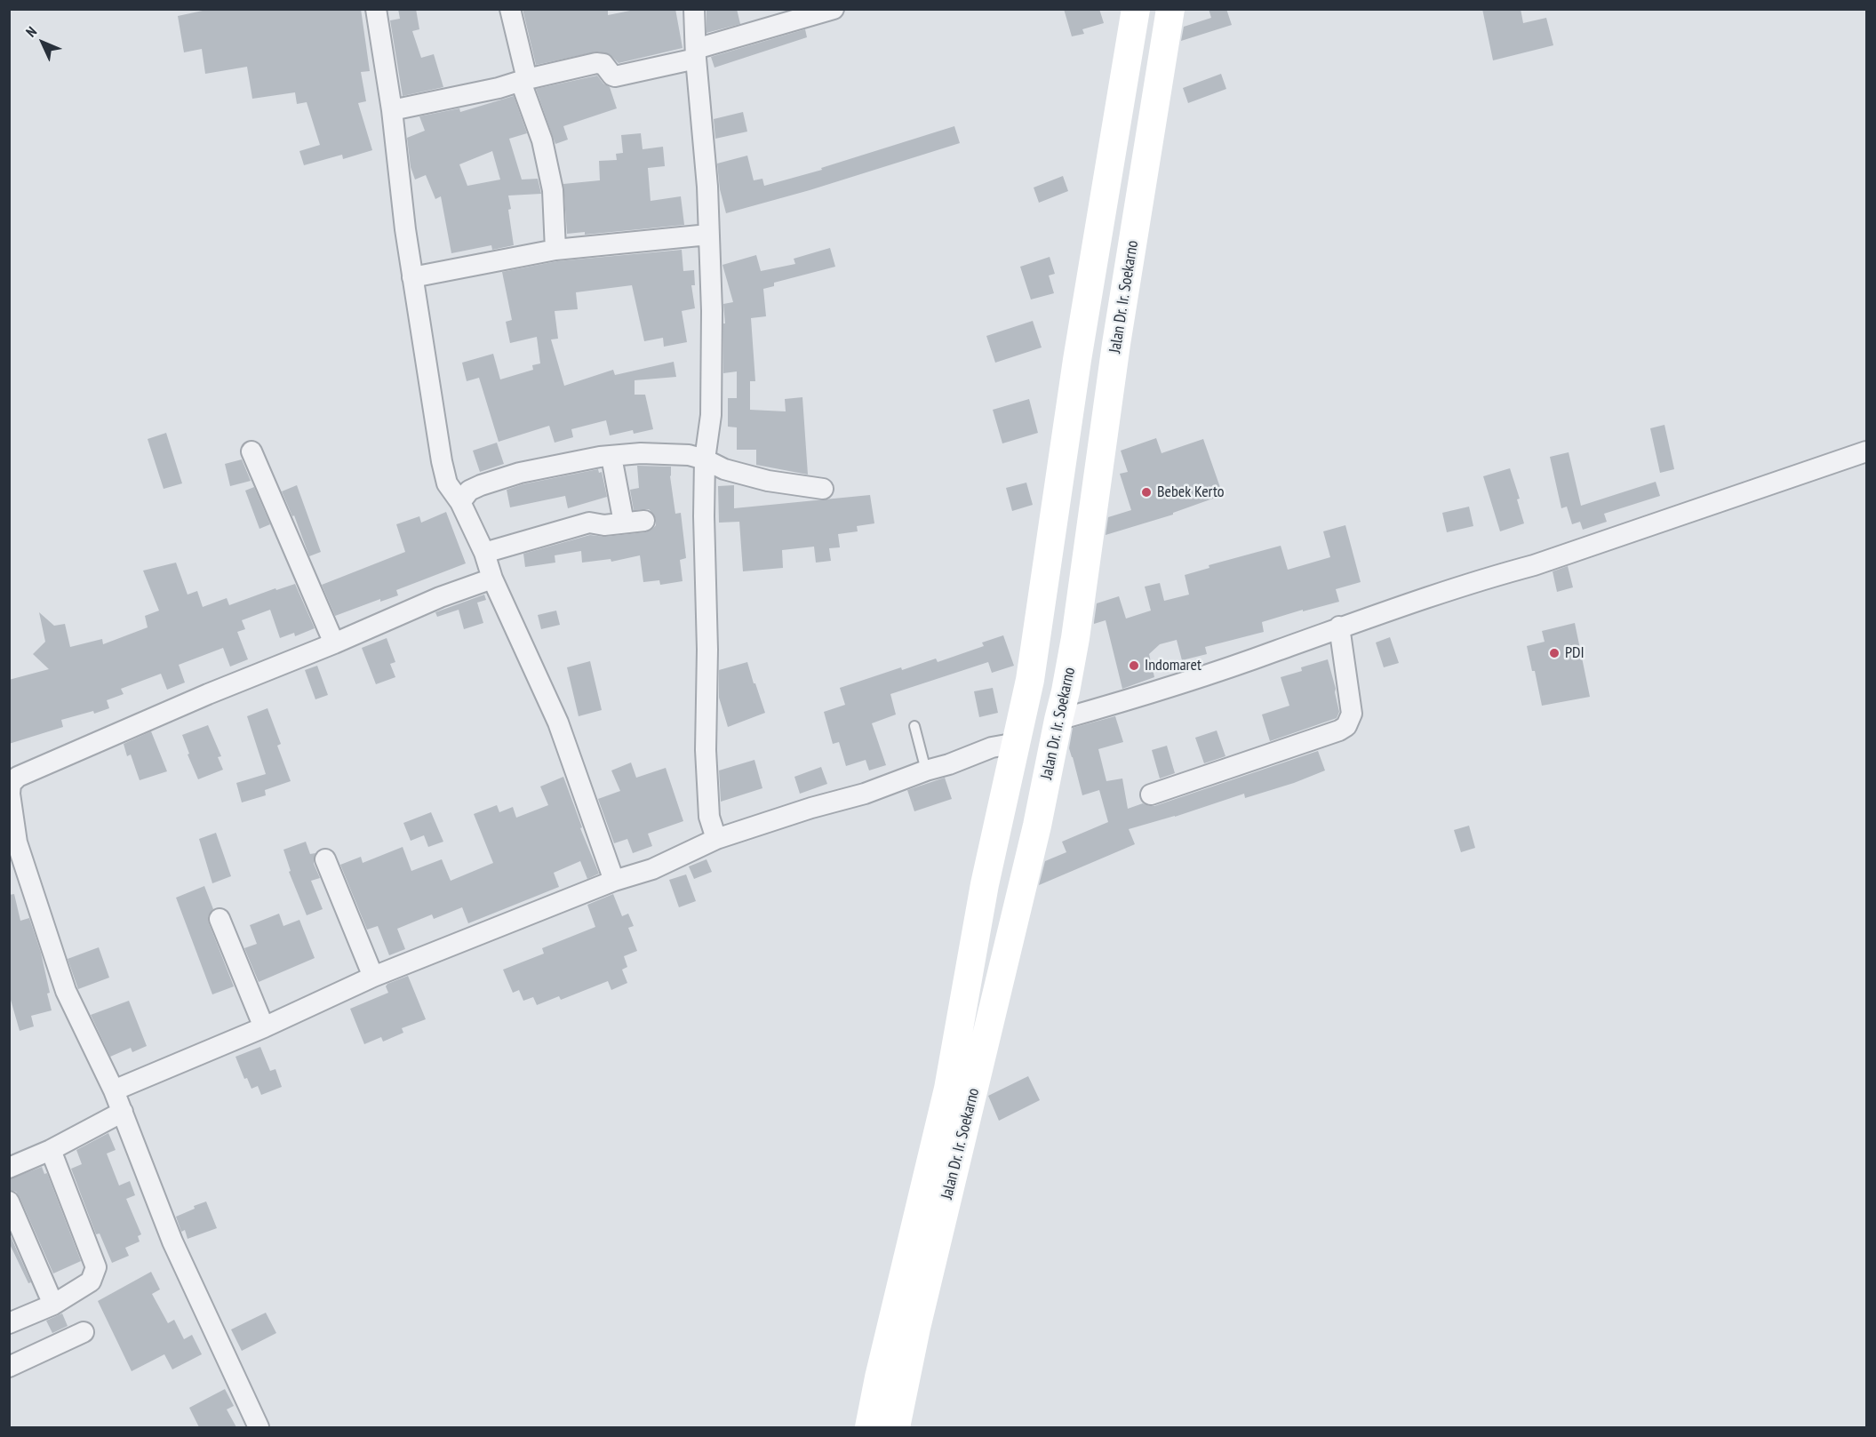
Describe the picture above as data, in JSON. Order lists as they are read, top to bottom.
{
  "streets": {
    "main road": ["Jalan Dr. Ir. Soekarno"]
  },
  "places": ["Bebek Kerto", "PDI", "Indomaret"],
  "north": "top left"
}
